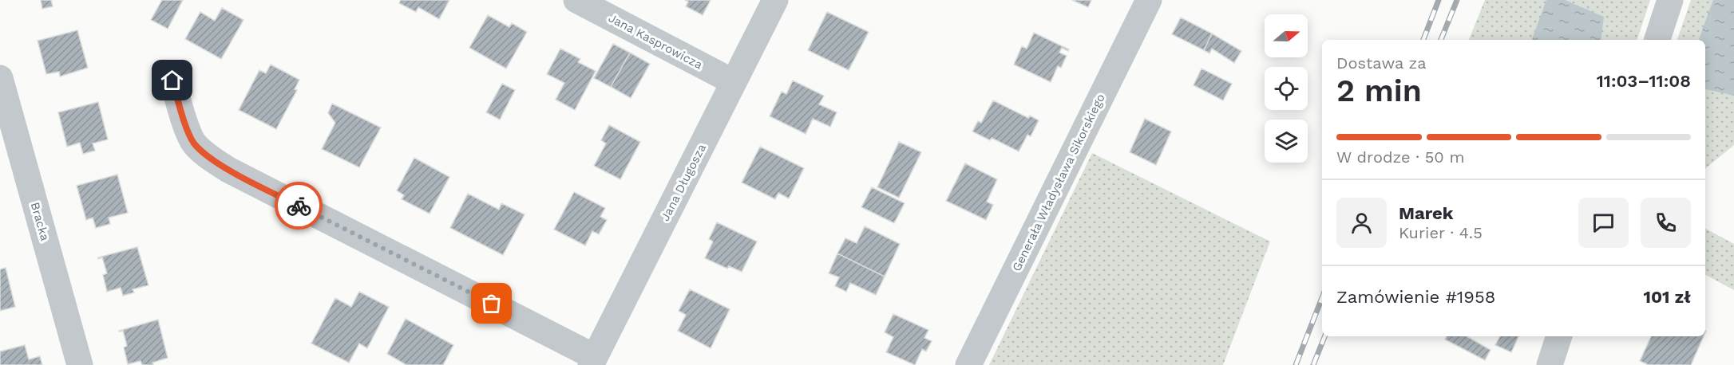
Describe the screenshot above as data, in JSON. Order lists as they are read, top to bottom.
{
  "streets": {
    "street": [
      "Jana Kasprowicza",
      "Jana Długosza",
      "Generała Władysława Sikorskiego",
      "Bracka"
    ]
  },
  "crossings": [
    ["Jana Kasprowicza", "Jana Długosza"]
  ],
  "north": "right",
  "page": {
    "heading": ["2 min", "Dostawa za", "11:03–11:08"],
    "panel": [
      "Marek",
      "Kurier · 4.5",
      "Zamówienie #1958",
      "101 zł"
    ],
    "bar": "W drodze · 50 m"
  }
}
